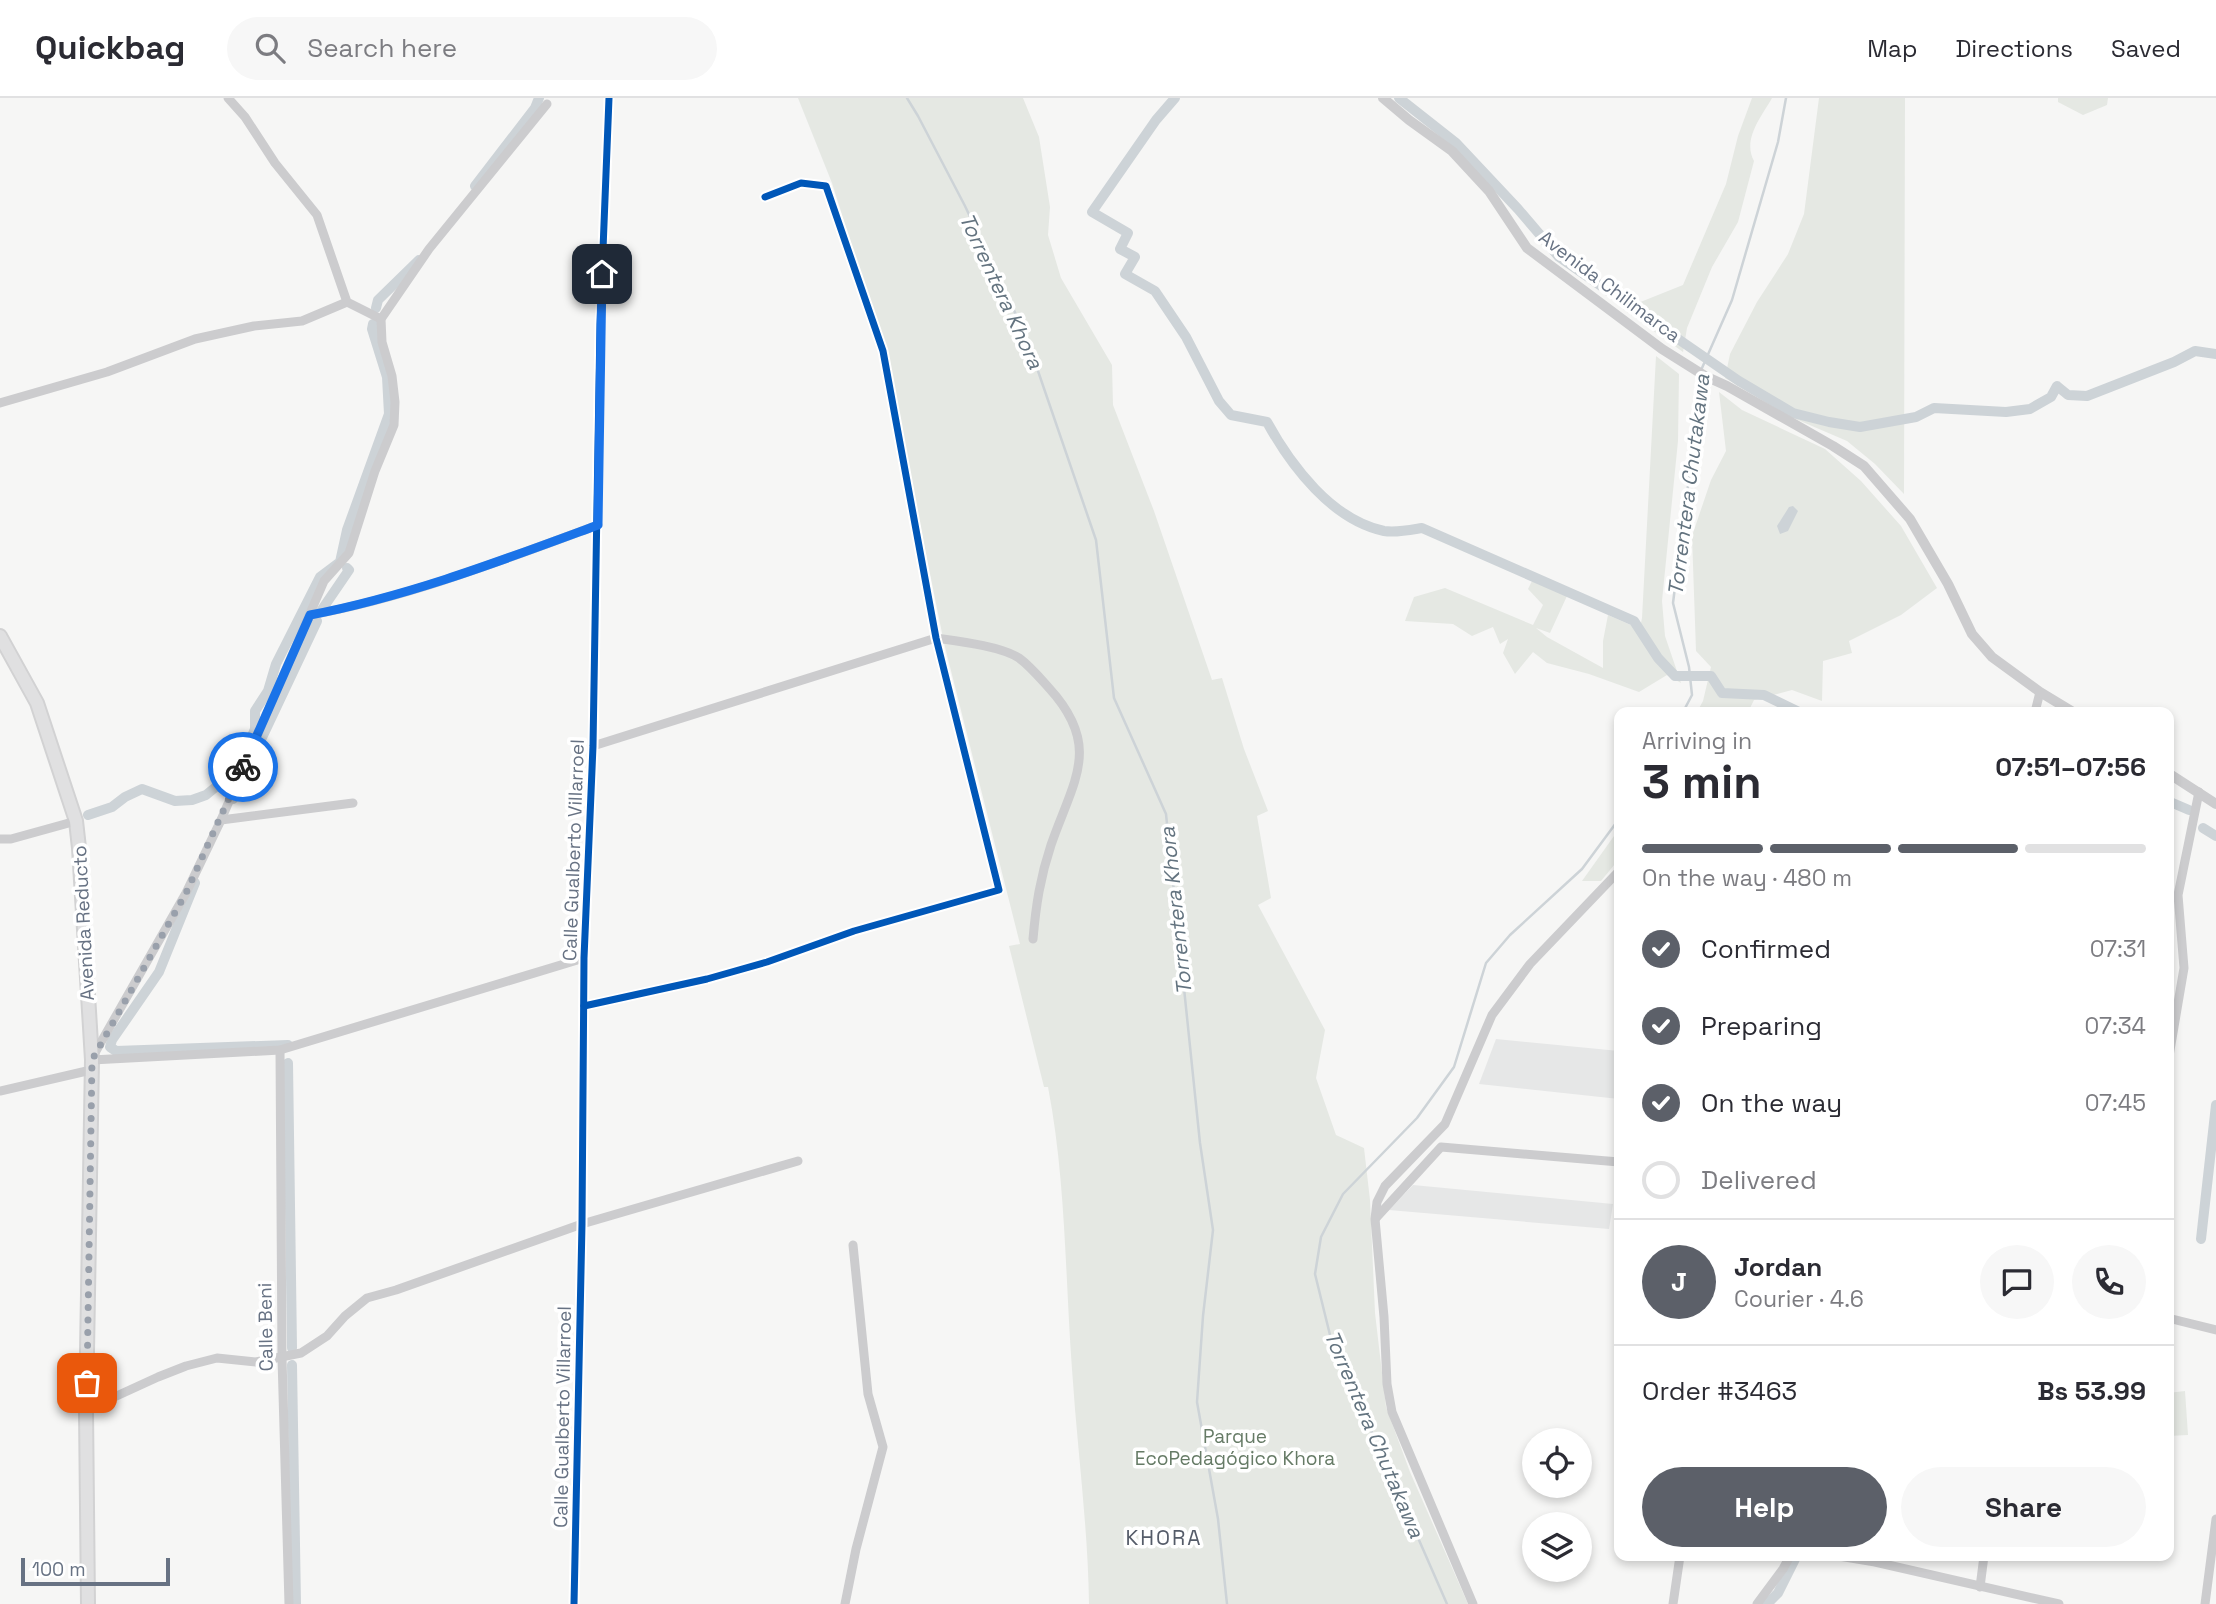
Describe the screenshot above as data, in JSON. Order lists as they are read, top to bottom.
{
  "streets": {
    "main road": ["Avenida Reducto"],
    "street": ["Avenida Chilimarca", "Calle Gualberto Villarroel", "Calle Beni"]
  },
  "districts": ["KHORA"],
  "water": ["Torrentera Khora", "Torrentera Chutakawa"],
  "parks": ["Parque EcoPedagógico Khora"],
  "scale_bar": "100 m",
  "page": {
    "header": "Quickbag",
    "search": "Search here",
    "nav": ["Map", "Directions", "Saved"],
    "heading": ["3 min", "Arriving in", "07:51–07:56"],
    "panel": [
      "Jordan",
      "Courier · 4.6",
      "Order #3463",
      "Bs 53.99"
    ],
    "bar": "On the way · 480 m",
    "list": [
      ["Confirmed", "07:31"],
      ["Preparing", "07:34"],
      ["On the way", "07:45"],
      "Delivered"
    ],
    "round": "J",
    "buttons": ["Help", "Share"],
    "scale": "100 m"
  }
}
